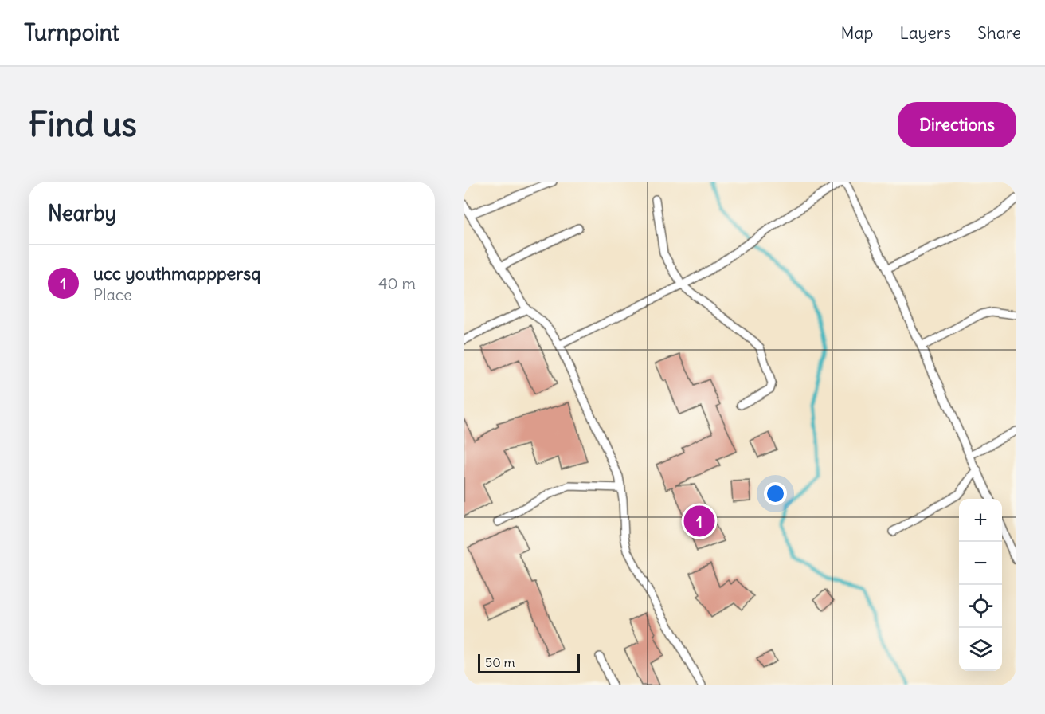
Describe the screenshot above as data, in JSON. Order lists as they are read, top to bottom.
{
  "scale_bar": "50 m",
  "page": {
    "header": "Turnpoint",
    "nav": ["Map", "Layers", "Share"],
    "buttons": "Directions",
    "title": "Find us",
    "heading": "Nearby",
    "list": [
      {
        "mark": "1",
        "name": "ucc youthmapppersq",
        "note": "Place",
        "value": "40 m"
      }
    ],
    "map_buttons": ["+", "−"],
    "pins": "1",
    "scale": "50 m"
  }
}
